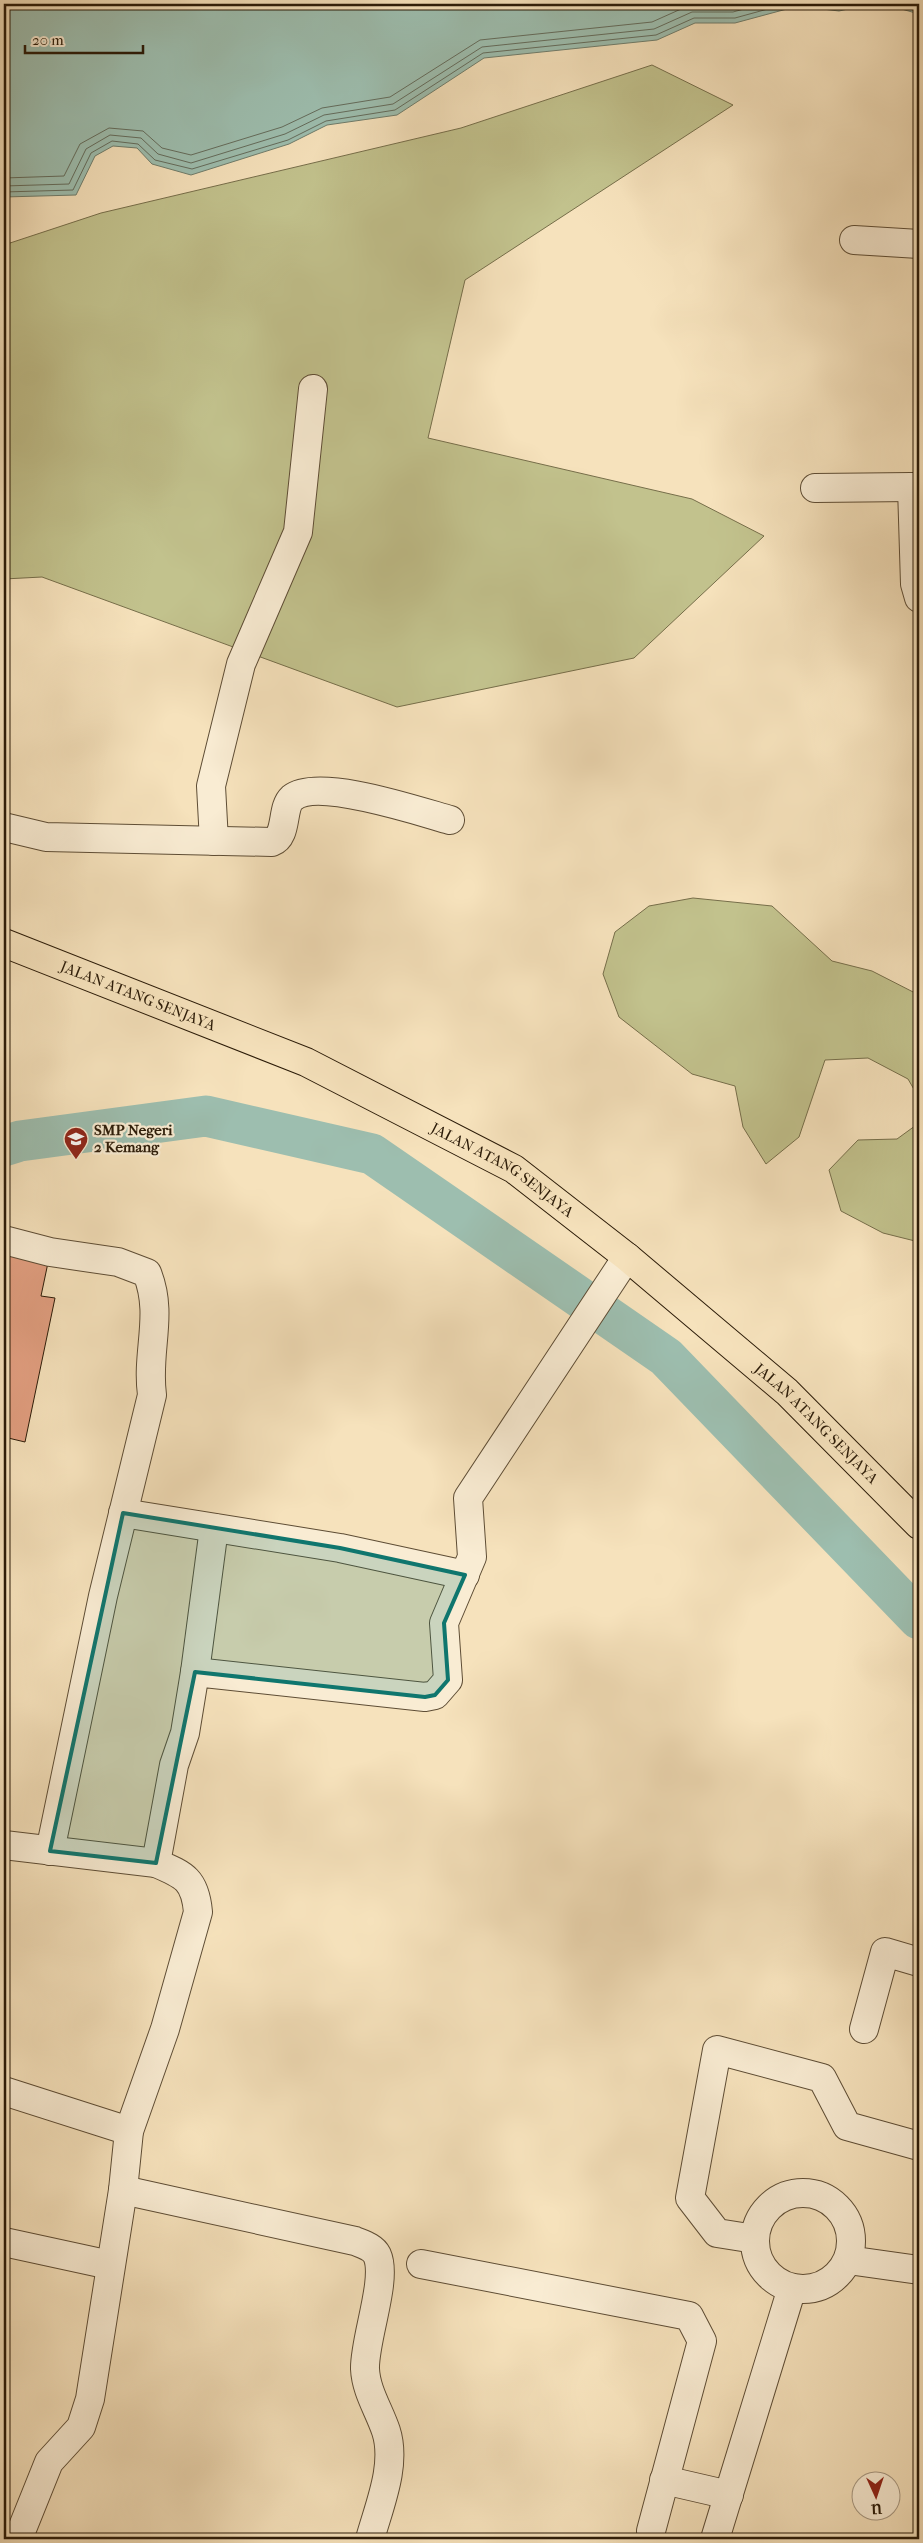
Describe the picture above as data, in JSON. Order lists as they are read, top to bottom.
{
  "streets": {
    "main road": ["JALAN ATANG SENJAYA"]
  },
  "places": {
    "school or university": ["SMP Negeri 2 Kemang"]
  },
  "scale_bar": "20 m",
  "north": "bottom"
}
